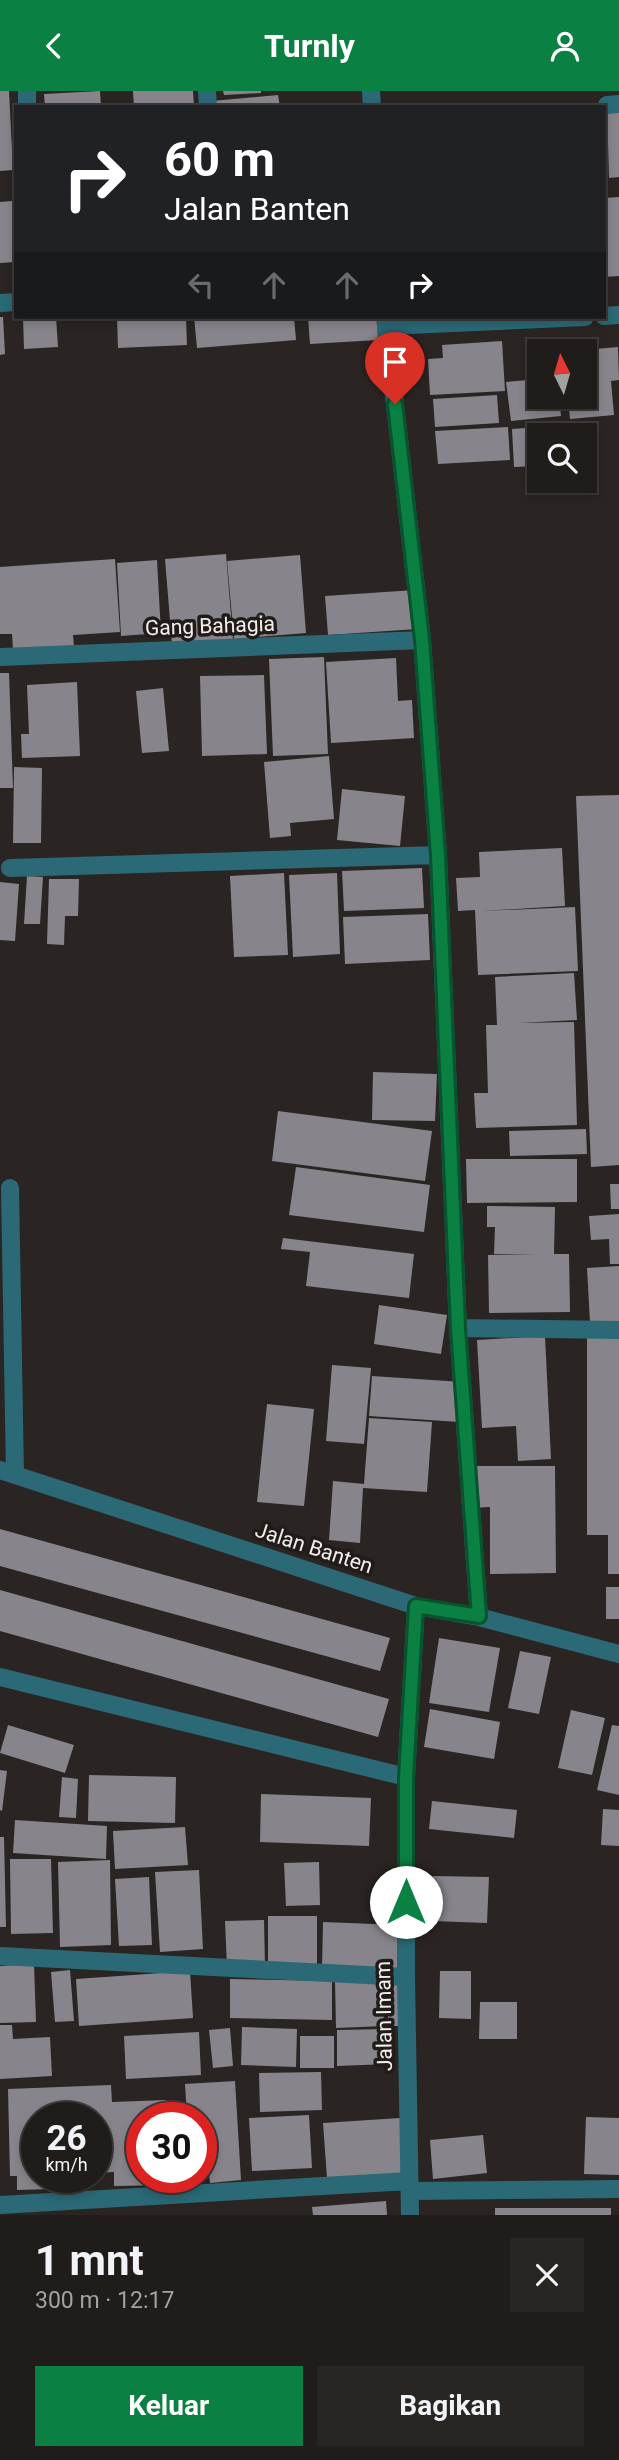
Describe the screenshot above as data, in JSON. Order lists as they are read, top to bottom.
{
  "streets": {
    "street": ["Gang Bahagia", "Jalan Banten", "Jalan Imam"]
  },
  "crossings": [
    ["Jalan Banten", "Jalan Imam"]
  ],
  "north": "top",
  "page": {
    "header": "Turnly",
    "turn": ["60 m", "Jalan Banten"],
    "speed": "26 km/h",
    "limit": "30",
    "heading": ["1 mnt", "300 m · 12:17"],
    "buttons": ["Keluar", "Bagikan"]
  }
}
